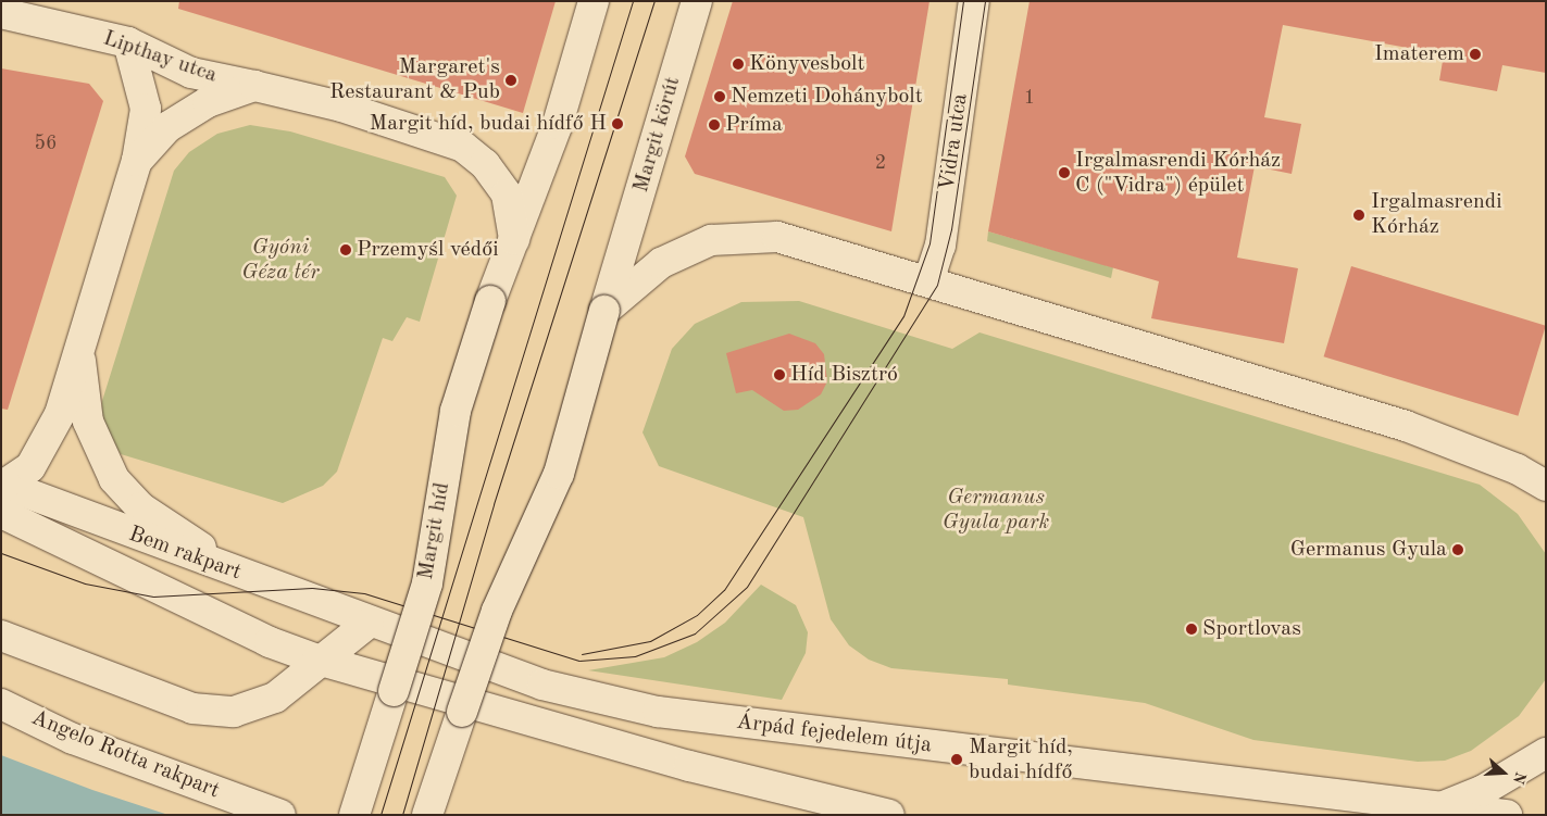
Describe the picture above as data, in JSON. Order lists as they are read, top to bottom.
{
  "streets": {
    "main road": [
      "Lipthay utca",
      "Margit körút",
      "Vidra utca",
      "Margit híd",
      "Bem rakpart",
      "Árpád fejedelem útja",
      "Angelo Rotta rakpart"
    ]
  },
  "crossings": [
    ["Lipthay utca", "Margit híd"],
    ["Bem rakpart", "Árpád fejedelem útja"]
  ],
  "parks": ["Gyóni Géza tér", "Germanus Gyula park"],
  "places": [
    "Imaterem",
    "Könyvesbolt",
    "Margaret's Restaurant & Pub",
    "Nemzeti Dohánybolt",
    "Margit híd, budai hídfő H",
    "Príma",
    "Irgalmasrendi Kórház C (\"Vidra\") épület",
    "Irgalmasrendi Kórház",
    "Przemyśl védői",
    "Híd Bisztró",
    "Germanus Gyula",
    "Sportlovas",
    "Margit híd, budai hídfő"
  ],
  "house_numbers": ["1", "56", "2"],
  "north": "right"
}
